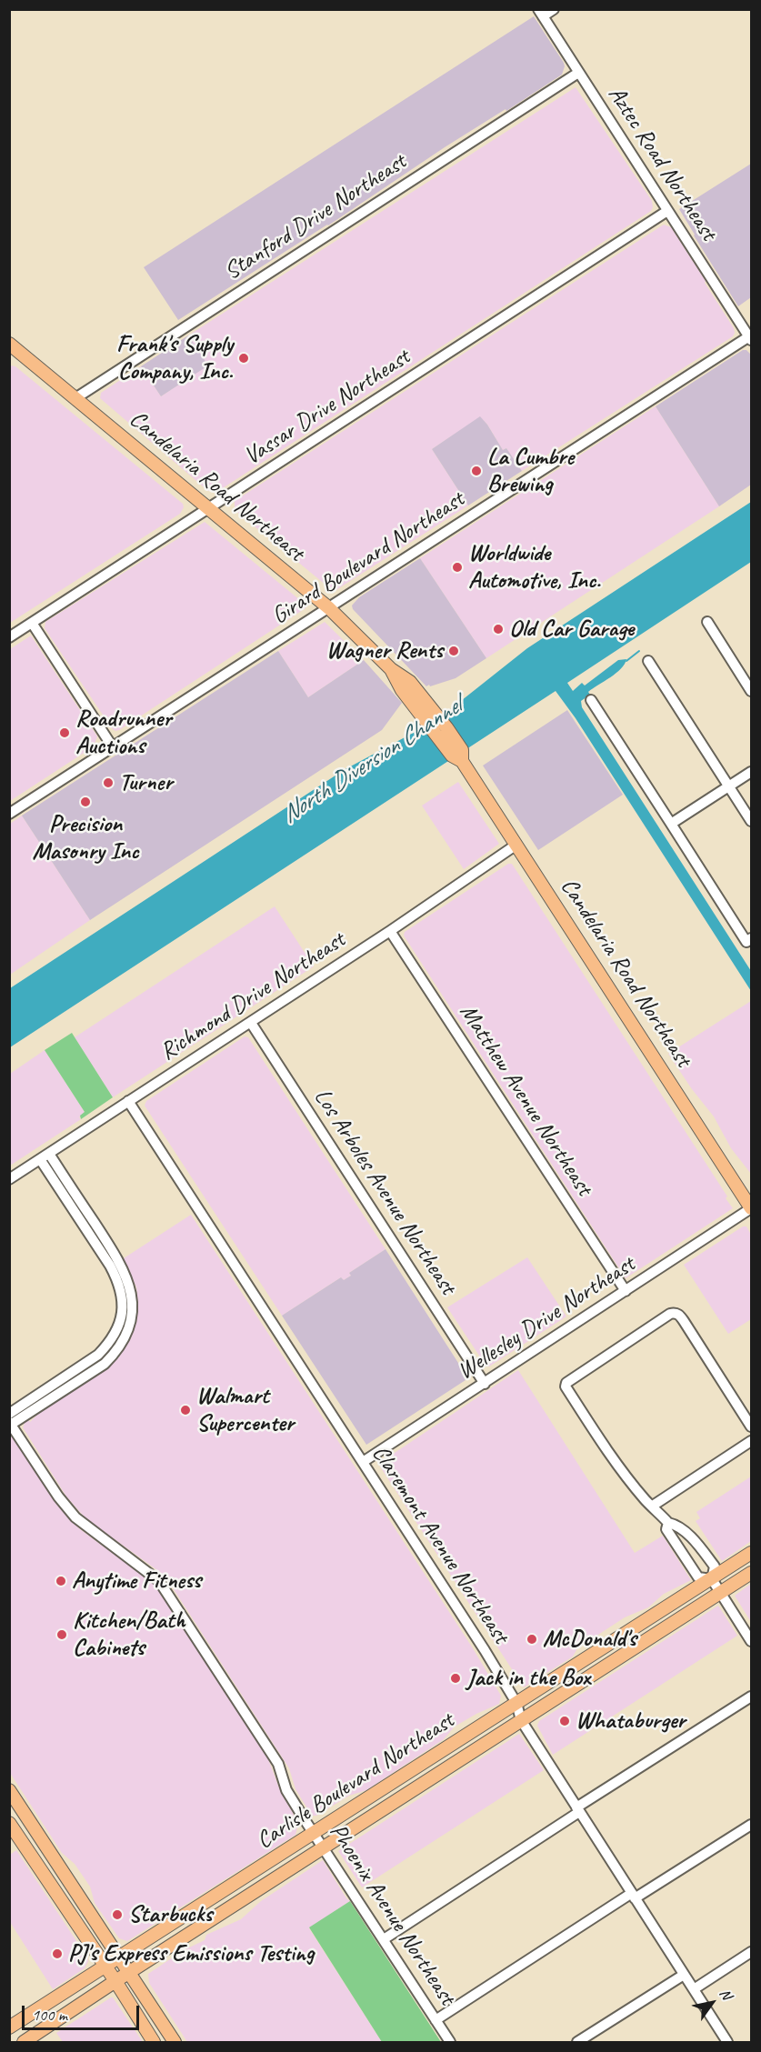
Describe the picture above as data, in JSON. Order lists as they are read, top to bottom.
{
  "streets": {
    "main road": ["Candelaria Road Northeast", "Carlisle Boulevard Northeast"],
    "street": [
      "Aztec Road Northeast",
      "Stanford Drive Northeast",
      "Vassar Drive Northeast",
      "Girard Boulevard Northeast",
      "Richmond Drive Northeast",
      "Matthew Avenue Northeast",
      "Los Arboles Avenue Northeast",
      "Wellesley Drive Northeast",
      "Claremont Avenue Northeast",
      "Phoenix Avenue Northeast"
    ]
  },
  "crossings": [
    ["Aztec Road Northeast", "Stanford Drive Northeast"],
    ["Aztec Road Northeast", "Vassar Drive Northeast"],
    ["Aztec Road Northeast", "Girard Boulevard Northeast"],
    ["Stanford Drive Northeast", "Candelaria Road Northeast"],
    ["Vassar Drive Northeast", "Candelaria Road Northeast"],
    ["Candelaria Road Northeast", "Girard Boulevard Northeast"],
    ["Candelaria Road Northeast", "Richmond Drive Northeast"],
    ["Candelaria Road Northeast", "Wellesley Drive Northeast"],
    ["Richmond Drive Northeast", "Matthew Avenue Northeast"],
    ["Richmond Drive Northeast", "Los Arboles Avenue Northeast"],
    ["Richmond Drive Northeast", "Claremont Avenue Northeast"],
    ["Matthew Avenue Northeast", "Wellesley Drive Northeast"],
    ["Los Arboles Avenue Northeast", "Wellesley Drive Northeast"],
    ["Wellesley Drive Northeast", "Claremont Avenue Northeast"],
    ["Claremont Avenue Northeast", "Carlisle Boulevard Northeast"],
    ["Carlisle Boulevard Northeast", "Phoenix Avenue Northeast"]
  ],
  "water": ["North Diversion Channel"],
  "places": [
    "Frank's Supply Company, Inc.",
    "La Cumbre Brewing",
    "Worldwide Automotive, Inc.",
    "Old Car Garage",
    "Wagner Rents",
    "Roadrunner Auctions",
    "Turner",
    "Precision Masonry Inc",
    "Walmart Supercenter",
    "Anytime Fitness",
    "Kitchen/Bath Cabinets",
    "McDonald's",
    "Jack in the Box",
    "Whataburger",
    "Starbucks",
    "PJ's Express Emissions Testing"
  ],
  "scale_bar": "100 m",
  "north": "top right"
}
